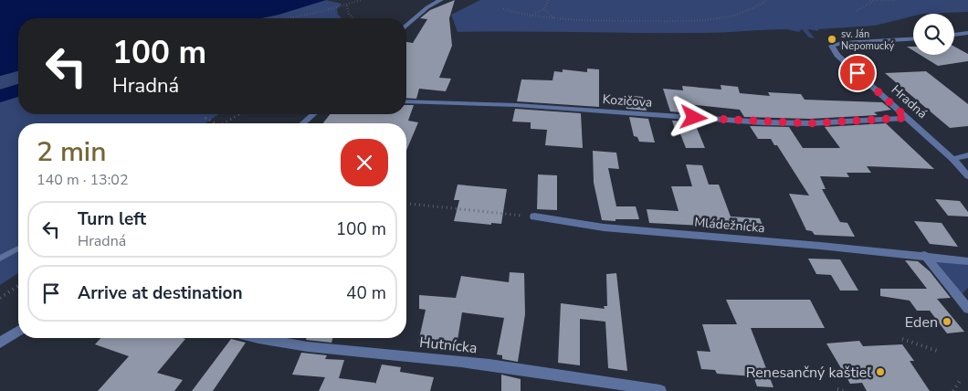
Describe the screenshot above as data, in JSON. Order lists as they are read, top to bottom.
{
  "streets": {
    "street": [
      "Kozičova",
      "Hradná",
      "Mládežnícka",
      "Hutnícka"
    ]
  },
  "crossings": [
    ["Kozičova", "Hradná"]
  ],
  "places": ["sv. Ján Nepomucký", "Eden", "Renesančný kaštieľ"],
  "page": {
    "turn": ["100 m", "Hradná"],
    "heading": ["2 min", "140 m · 13:02"],
    "list": [
      {
        "name": "Turn left",
        "note": "Hradná",
        "value": "100 m"
      },
      {
        "name": "Arrive at destination",
        "value": "40 m"
      }
    ]
  }
}
